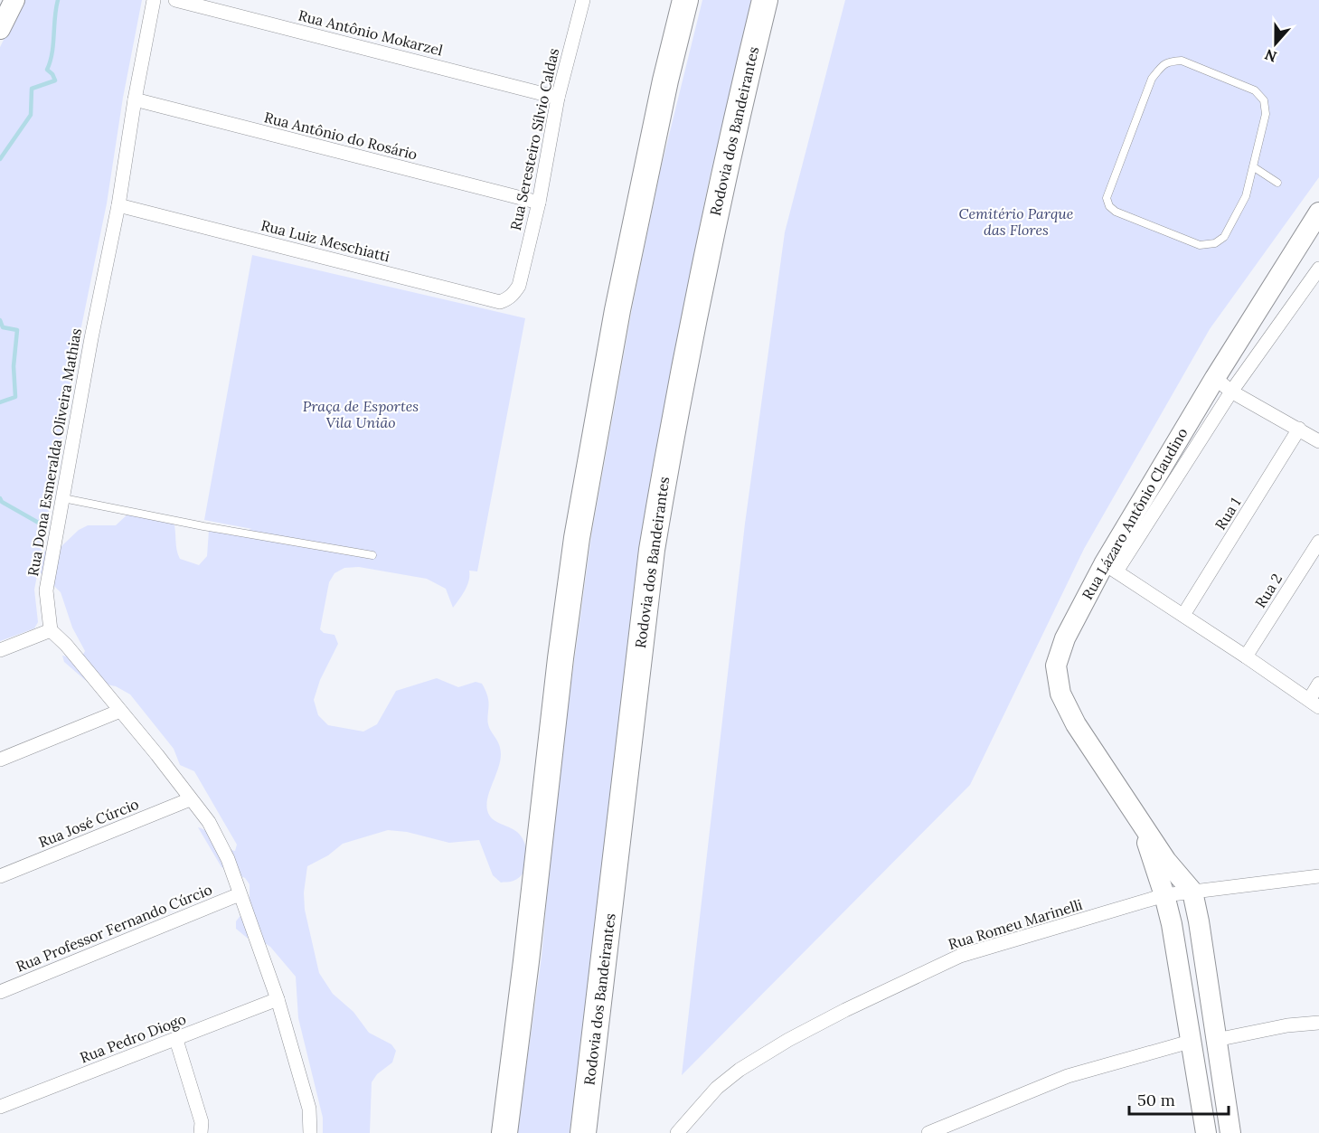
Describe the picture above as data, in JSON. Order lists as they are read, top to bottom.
{
  "streets": {
    "highway": ["Rodovia dos Bandeirantes"],
    "main road": ["Rua Lázaro Antônio Claudino"],
    "street": [
      "Rua Antônio Mokarzel",
      "Rua Antônio do Rosário",
      "Rua Seresteiro Sílvio Caldas",
      "Rua Luiz Meschiatti",
      "Rua Dona Esmeralda Oliveira Mathias",
      "Rua 1",
      "Rua 2",
      "Rua José Cúrcio",
      "Rua Romeu Marinelli",
      "Rua Professor Fernando Cúrcio",
      "Rua Pedro Diogo"
    ]
  },
  "crossings": [
    ["Rua Antônio Mokarzel", "Rua Seresteiro Sílvio Caldas"],
    ["Rua Antônio do Rosário", "Rua Seresteiro Sílvio Caldas"],
    ["Rua Antônio do Rosário", "Rua Dona Esmeralda Oliveira Mathias"],
    ["Rua Seresteiro Sílvio Caldas", "Rua Luiz Meschiatti"],
    ["Rua Luiz Meschiatti", "Rua Dona Esmeralda Oliveira Mathias"],
    ["Rua Lázaro Antônio Claudino", "Rua Romeu Marinelli"]
  ],
  "parks": ["Cemitério Parque das Flores", "Praça de Esportes Vila União"],
  "scale_bar": "50 m",
  "north": "bottom"
}
